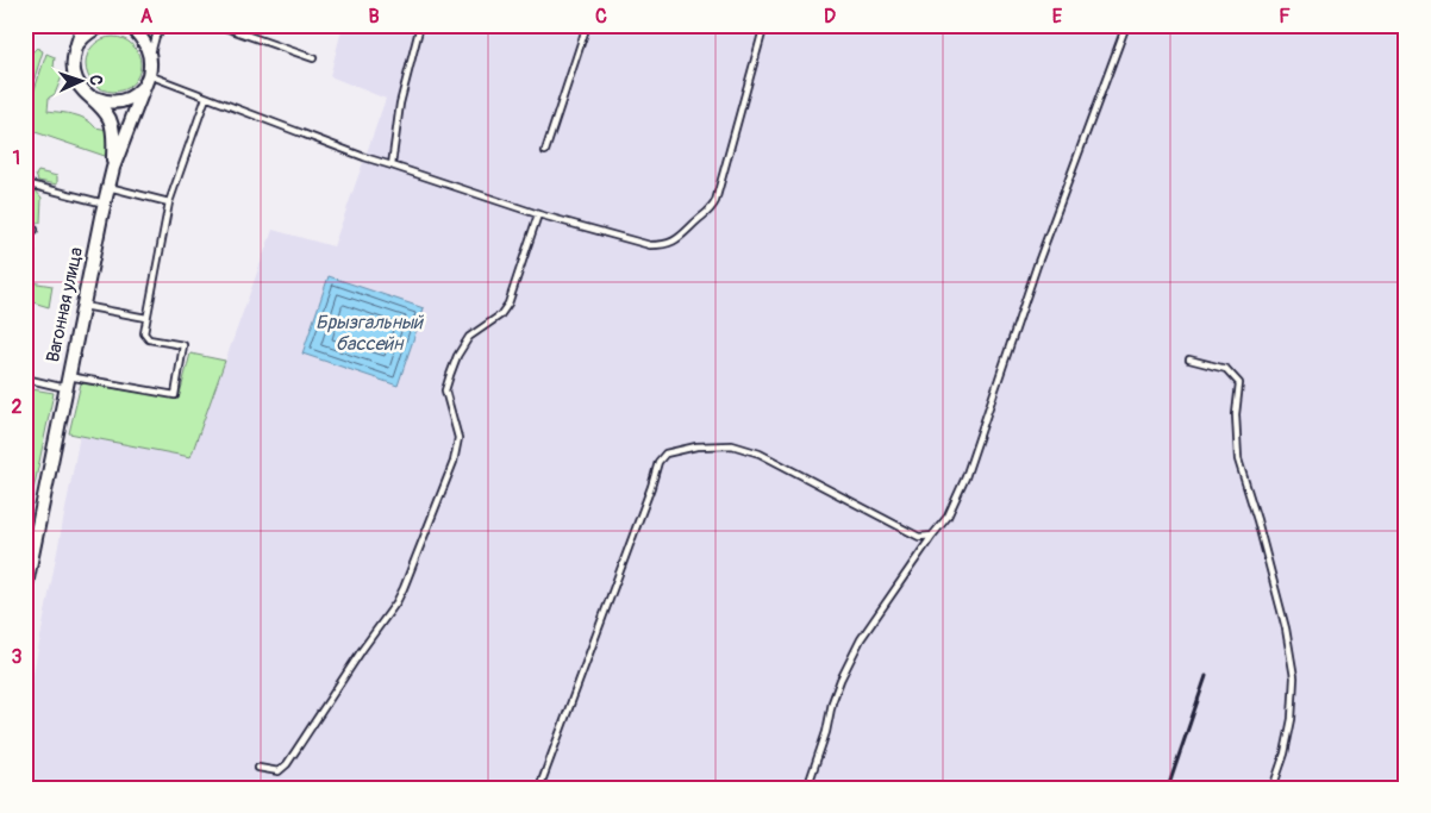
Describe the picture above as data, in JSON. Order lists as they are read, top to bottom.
{
  "streets": {
    "street": ["Вагонная улица"]
  },
  "water": ["Брызгальный бассейн"],
  "north": "right",
  "grid": {
    "columns": [
      "A",
      "B",
      "C",
      "D",
      "E",
      "F"
    ],
    "rows": ["1", "2", "3"]
  }
}
